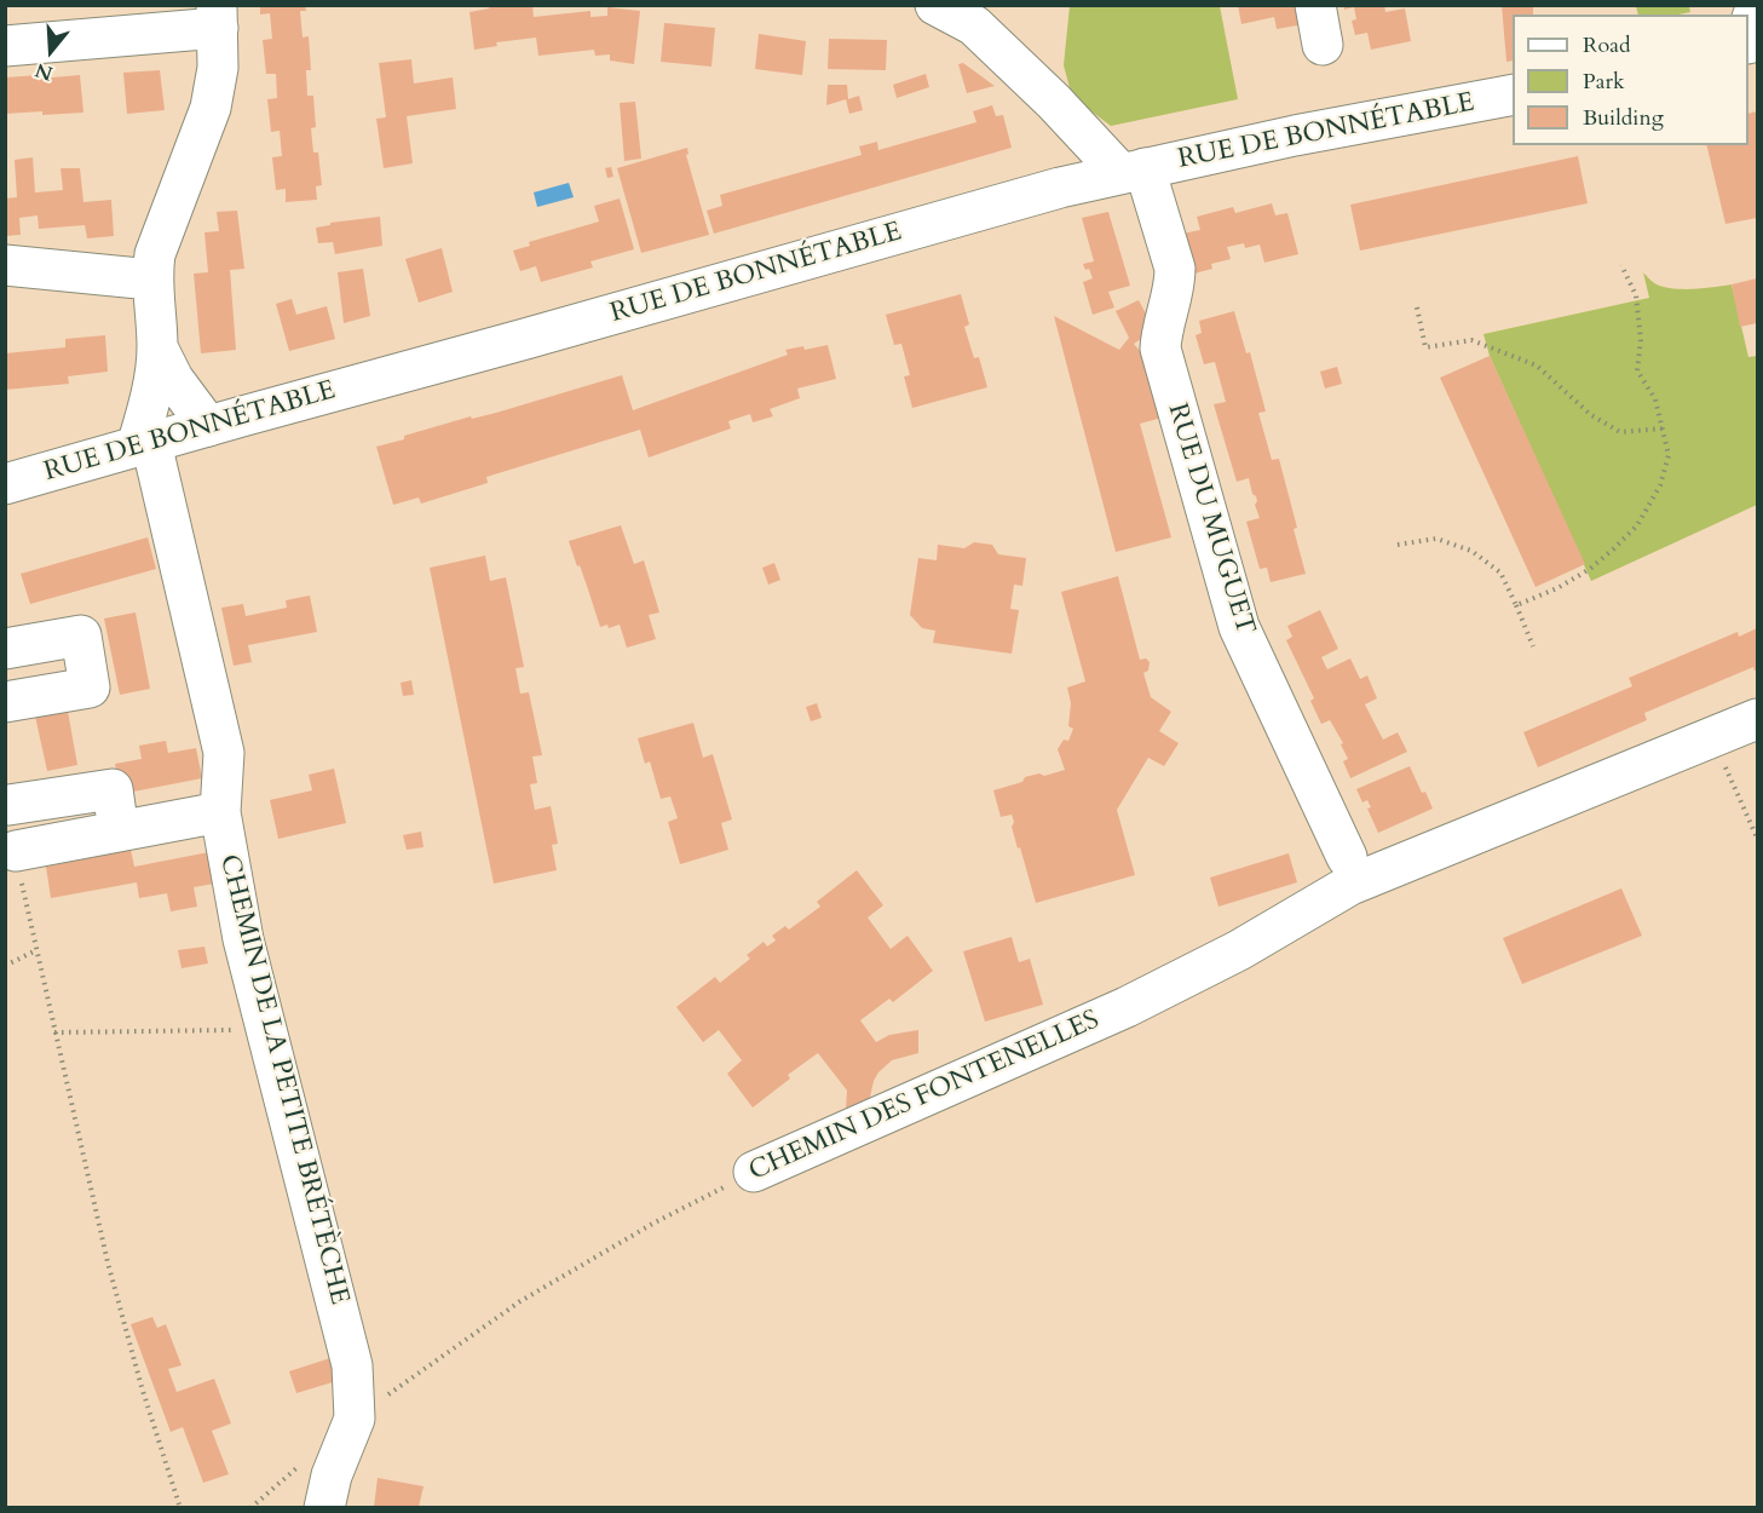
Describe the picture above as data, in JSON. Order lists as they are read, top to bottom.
{
  "streets": {
    "street": [
      "RUE DE BONNÉTABLE",
      "RUE DU MUGUET",
      "CHEMIN DE LA PETITE BRÉTÈCHE",
      "CHEMIN DES FONTENELLES"
    ]
  },
  "crossings": [
    ["RUE DE BONNÉTABLE", "RUE DU MUGUET"],
    ["RUE DE BONNÉTABLE", "CHEMIN DE LA PETITE BRÉTÈCHE"],
    ["CHEMIN DE LA PETITE BRÉTÈCHE", "CHEMIN DES FONTENELLES"]
  ],
  "legend": ["Road", "Park", "Building"],
  "north": "bottom"
}
